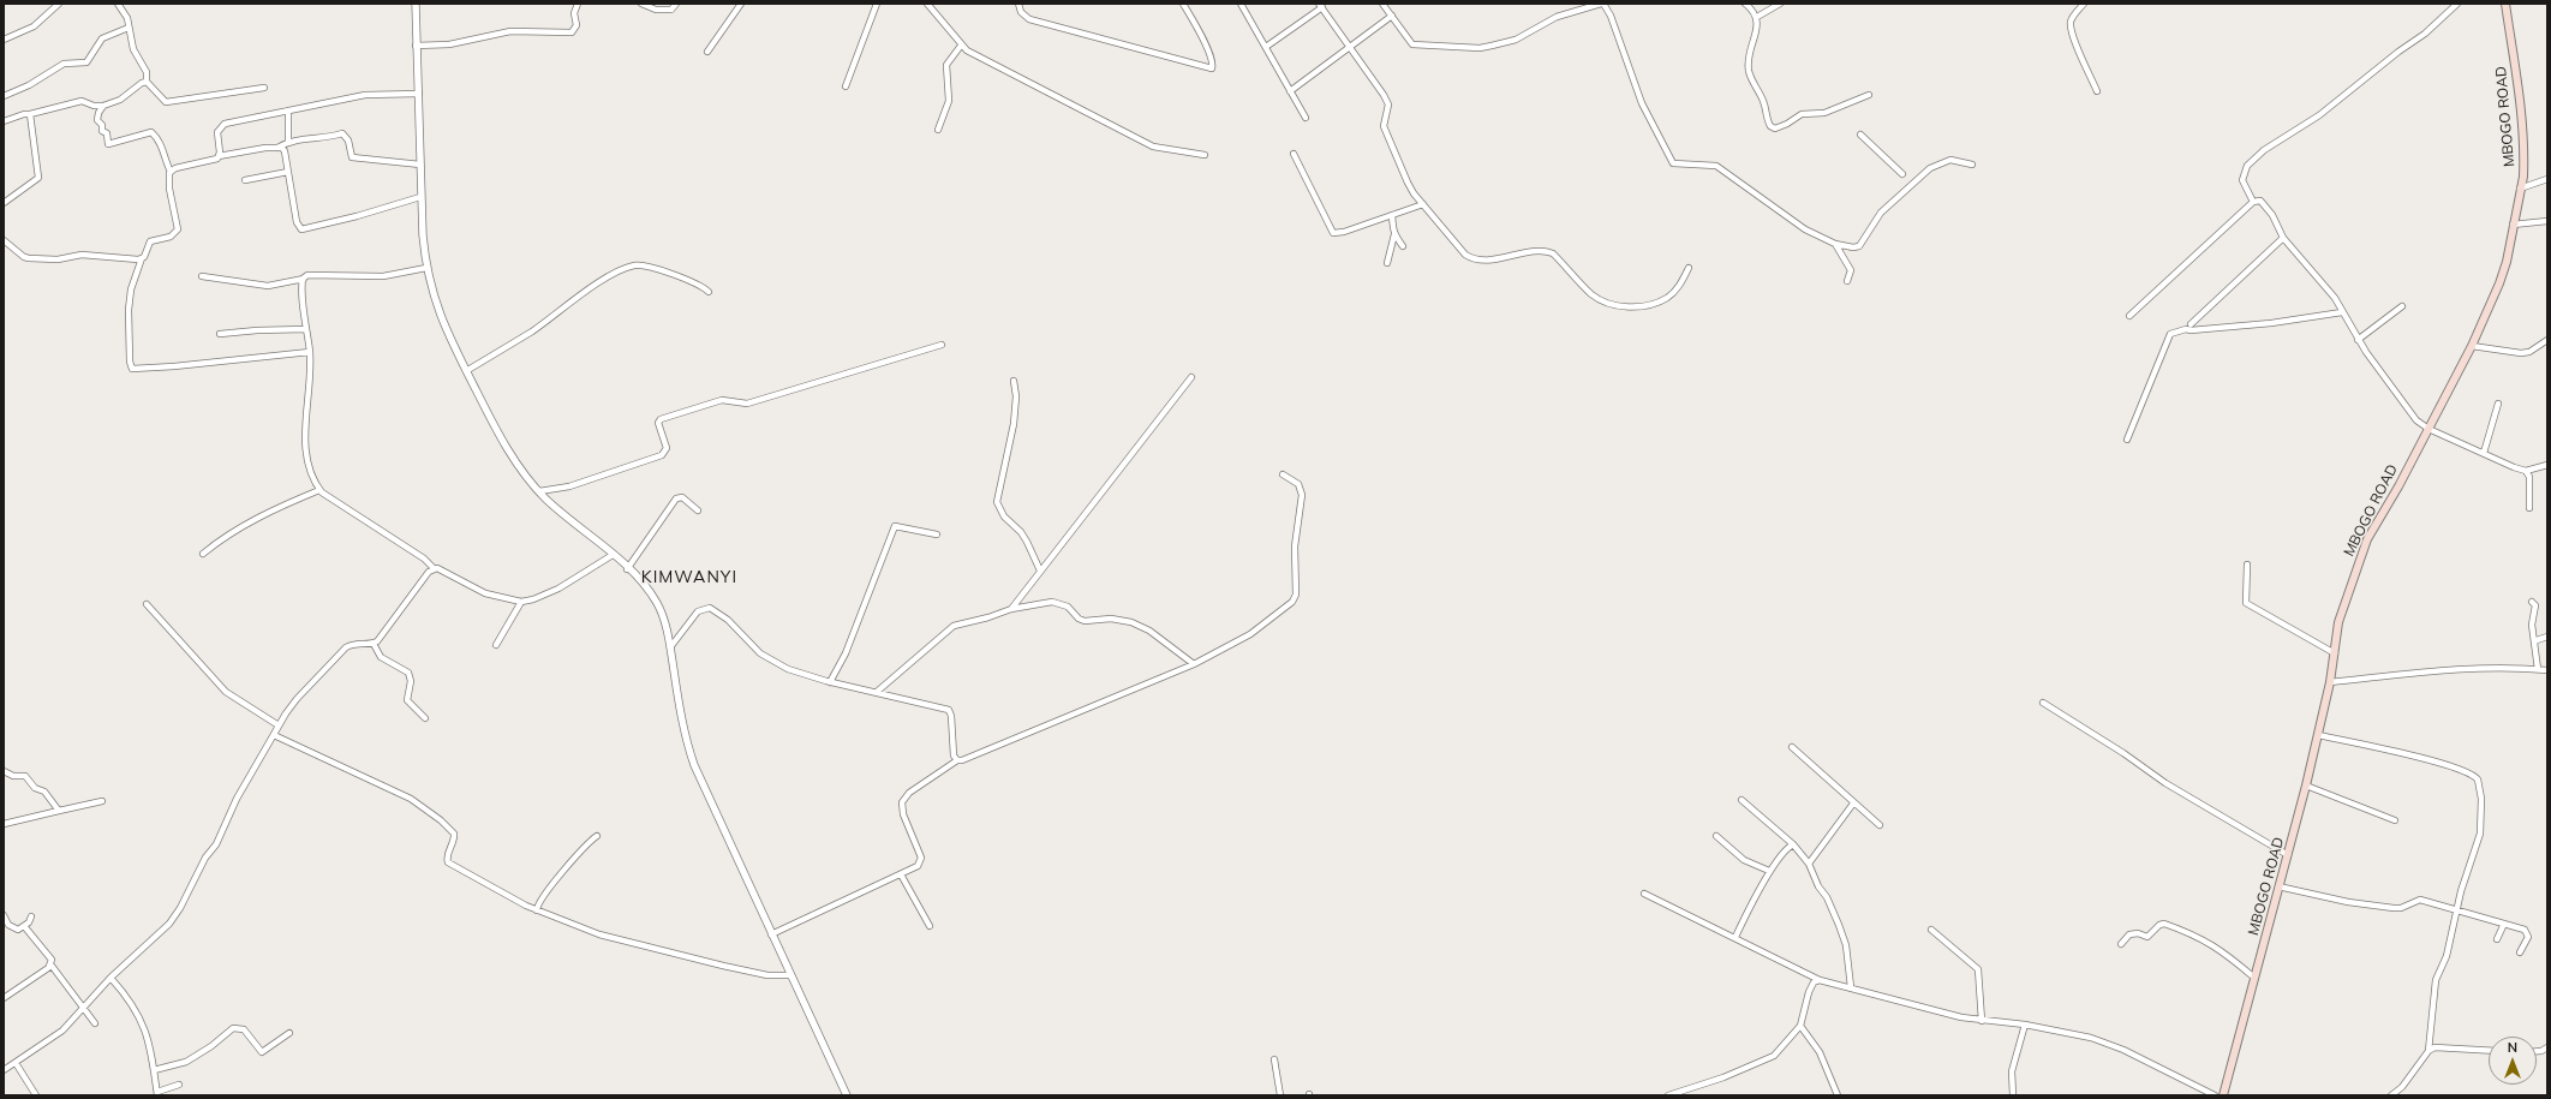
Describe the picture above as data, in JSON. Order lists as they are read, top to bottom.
{
  "streets": {
    "main road": ["MBOGO ROAD"]
  },
  "districts": ["KIMWANYI"],
  "north": "top"
}
